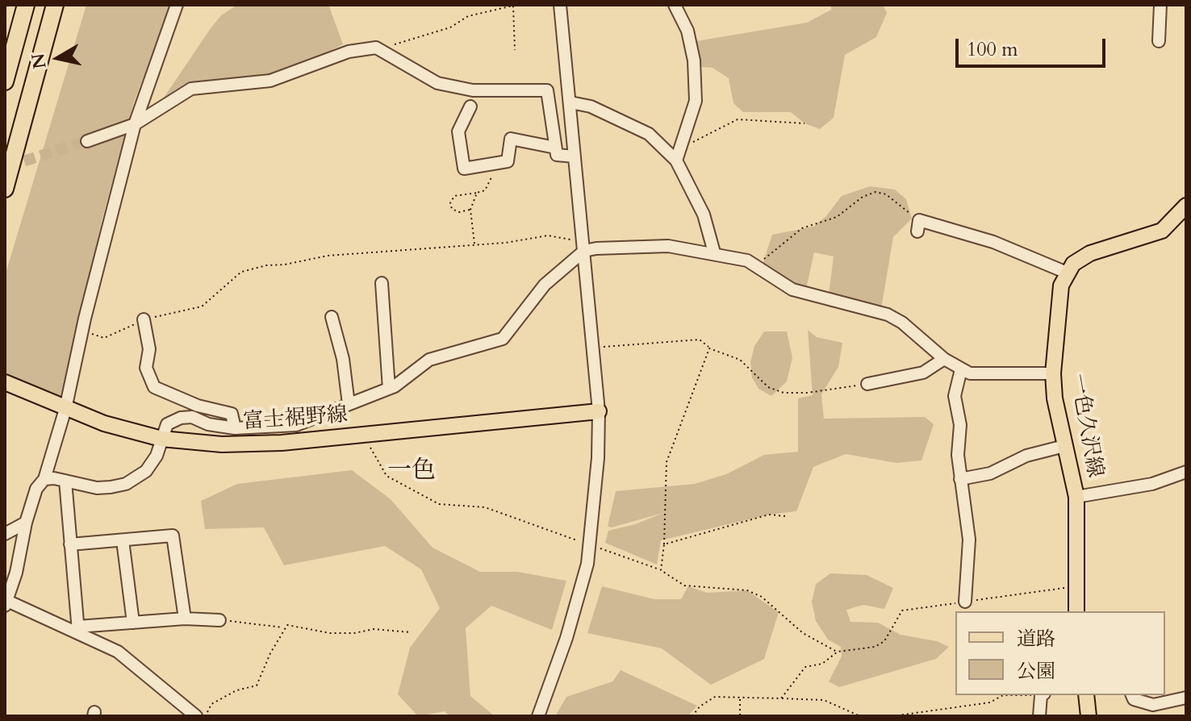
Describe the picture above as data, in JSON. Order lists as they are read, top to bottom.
{
  "streets": {
    "main road": ["富士裾野線", "一色久沢線"]
  },
  "districts": ["一色"],
  "legend": ["道路", "公園"],
  "scale_bar": "100 m",
  "north": "left"
}
